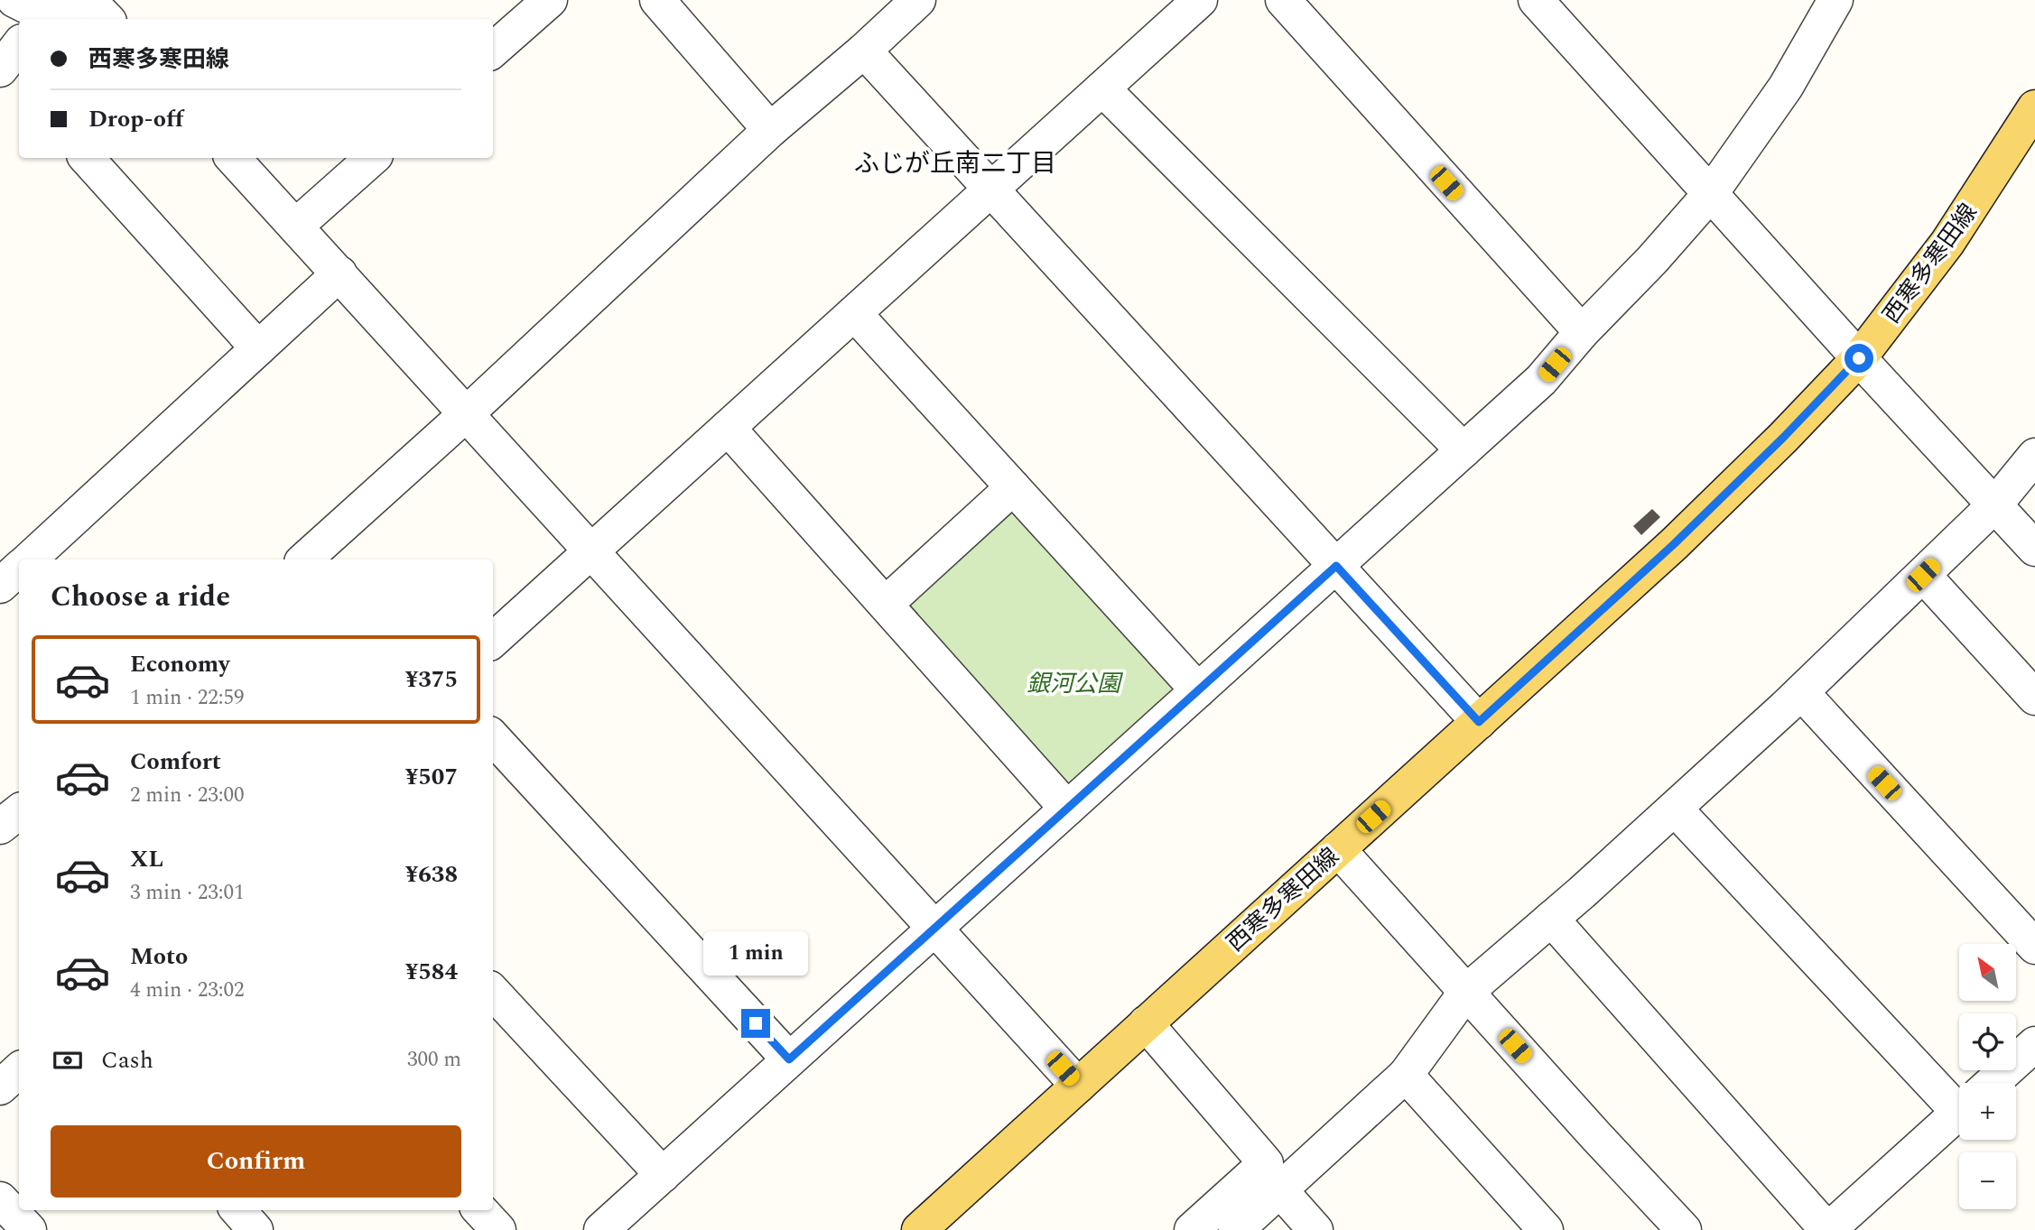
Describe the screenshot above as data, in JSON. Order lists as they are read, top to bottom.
{
  "streets": {
    "main road": ["西寒多寒田線"]
  },
  "districts": ["ふじが丘南二丁目"],
  "parks": ["銀河公園"],
  "north": "top left",
  "page": {
    "banner": ["西寒多寒田線", "Drop-off"],
    "heading": "Choose a ride",
    "list": [
      {
        "name": "Economy",
        "note": "1 min · 22:59",
        "value": "¥375"
      },
      {
        "name": "Comfort",
        "note": "2 min · 23:00",
        "value": "¥507"
      },
      {
        "name": "XL",
        "note": "3 min · 23:01",
        "value": "¥638"
      },
      {
        "name": "Moto",
        "note": "4 min · 23:02",
        "value": "¥584"
      }
    ],
    "bubble": "1 min",
    "map_buttons": ["+", "−"],
    "pay": ["Cash", "300 m"],
    "buttons": "Confirm"
  }
}
